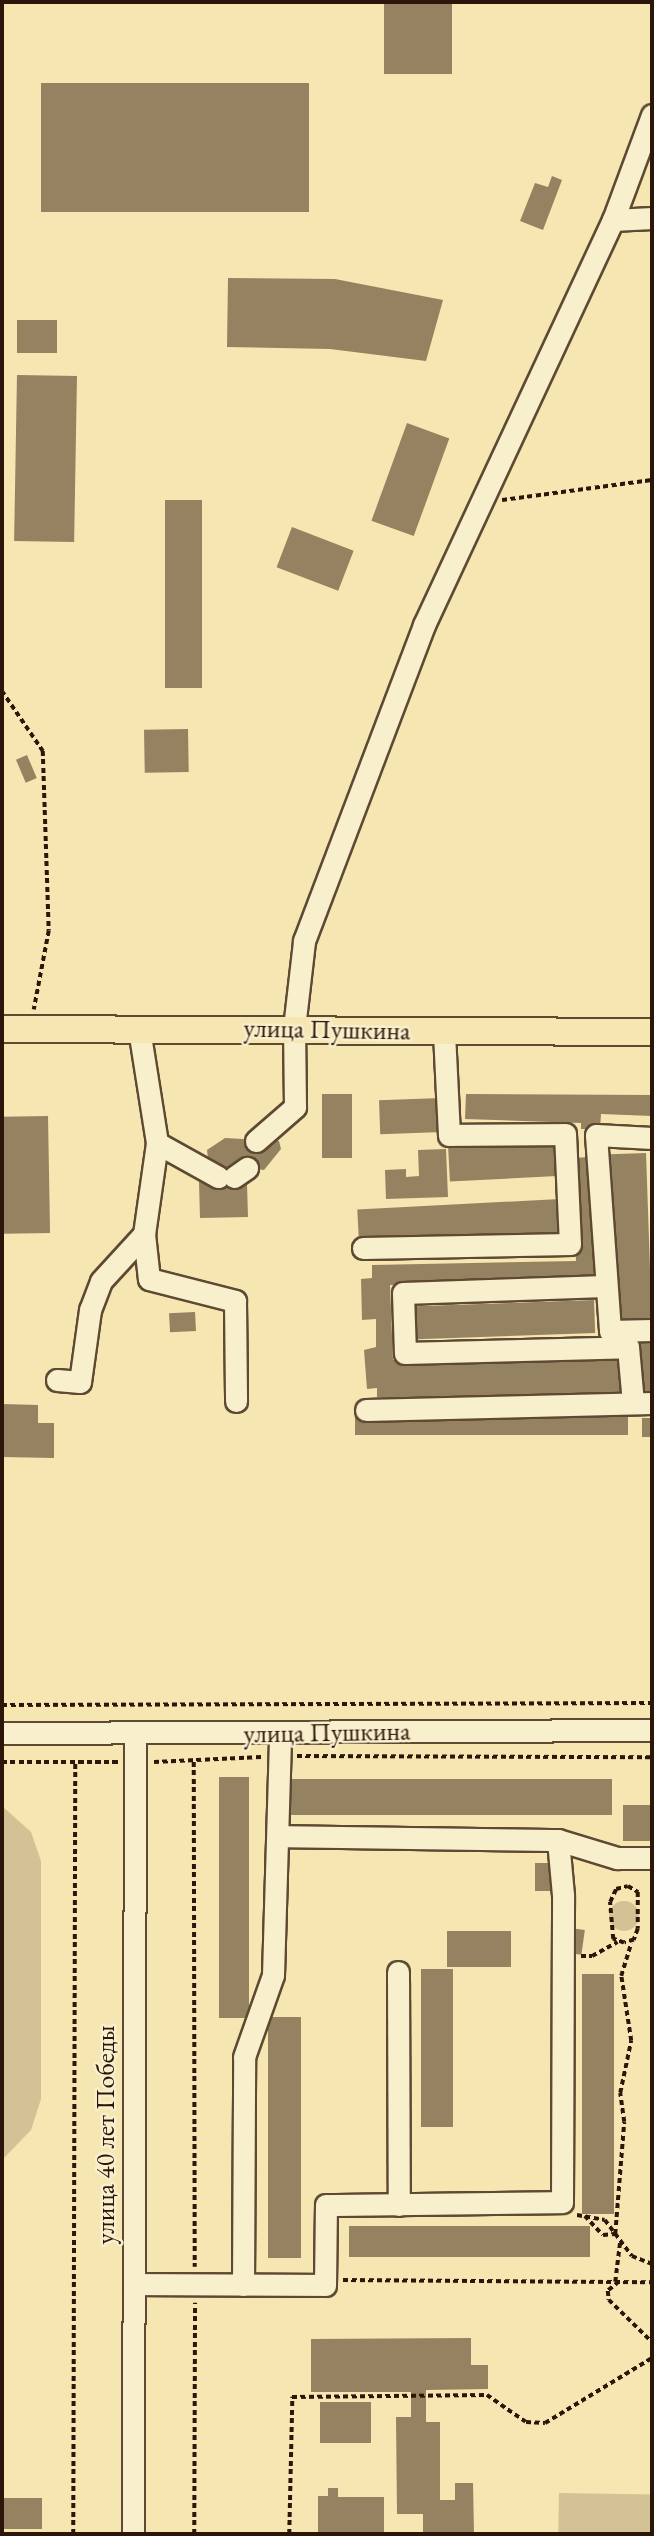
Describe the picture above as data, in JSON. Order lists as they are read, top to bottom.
{
  "streets": {
    "main road": ["улица Пушкина"],
    "street": ["улица 40 лет Победы"]
  },
  "crossings": [
    ["улица Пушкина", "улица 40 лет Победы"]
  ]
}
